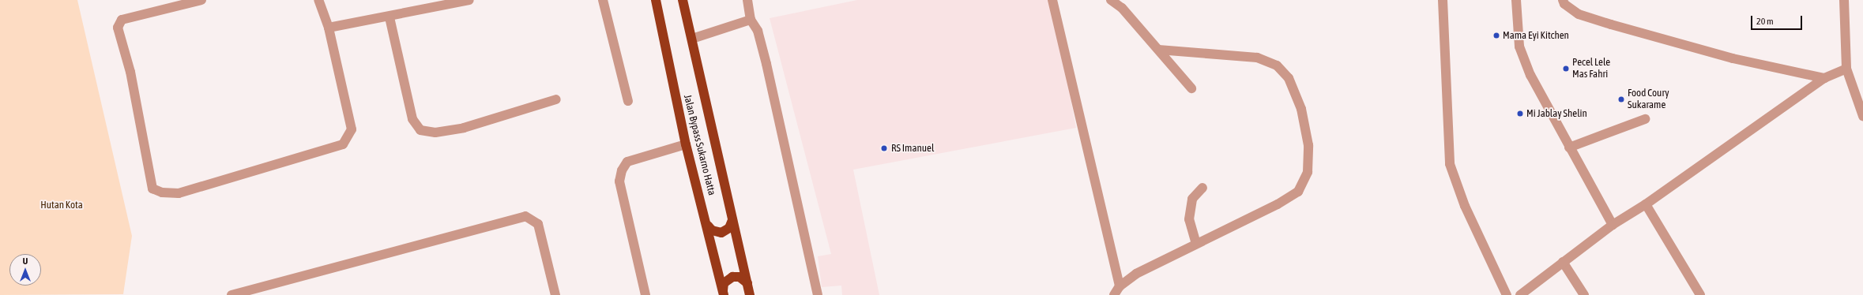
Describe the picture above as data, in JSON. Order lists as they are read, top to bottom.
{
  "streets": {
    "highway": ["Jalan Bypass Sukarno Hatta"]
  },
  "parks": ["Hutan Kota"],
  "places": [
    "Mama Eyi Kitchen",
    "Pecel Lele Mas Fahri",
    "Food Coury Sukarame",
    "Mi Jablay Shelin",
    "RS Imanuel"
  ],
  "scale_bar": "20 m",
  "north": "top"
}
